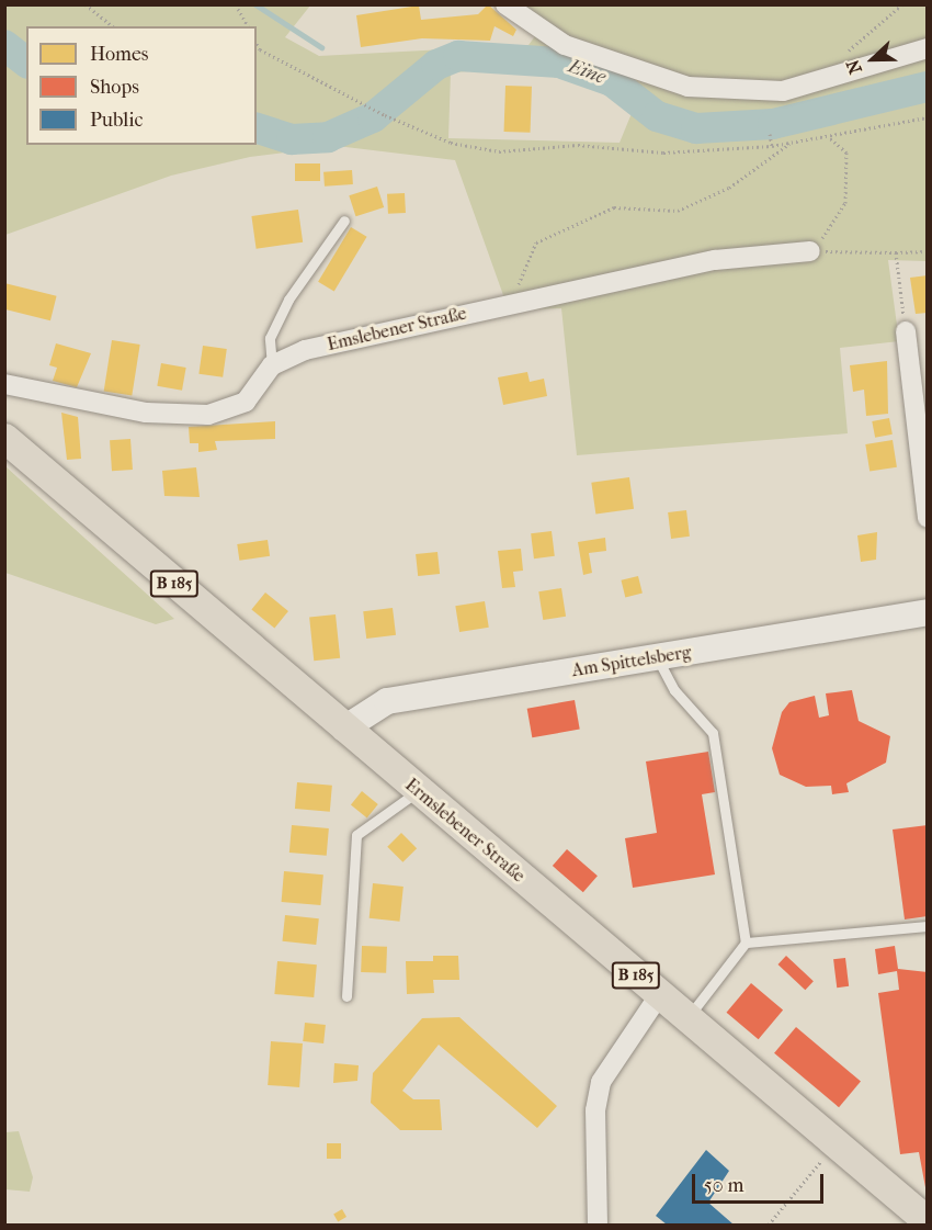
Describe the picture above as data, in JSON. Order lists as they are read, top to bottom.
{
  "streets": {
    "main road": ["B 185", "Am Spittelsberg", "Ermslebener Straße"],
    "street": ["Emslebener Straße"]
  },
  "crossings": [
    ["Am Spittelsberg", "Ermslebener Straße"]
  ],
  "water": ["Eine"],
  "legend": ["Homes", "Shops", "Public"],
  "scale_bar": "50 m",
  "north": "left"
}
